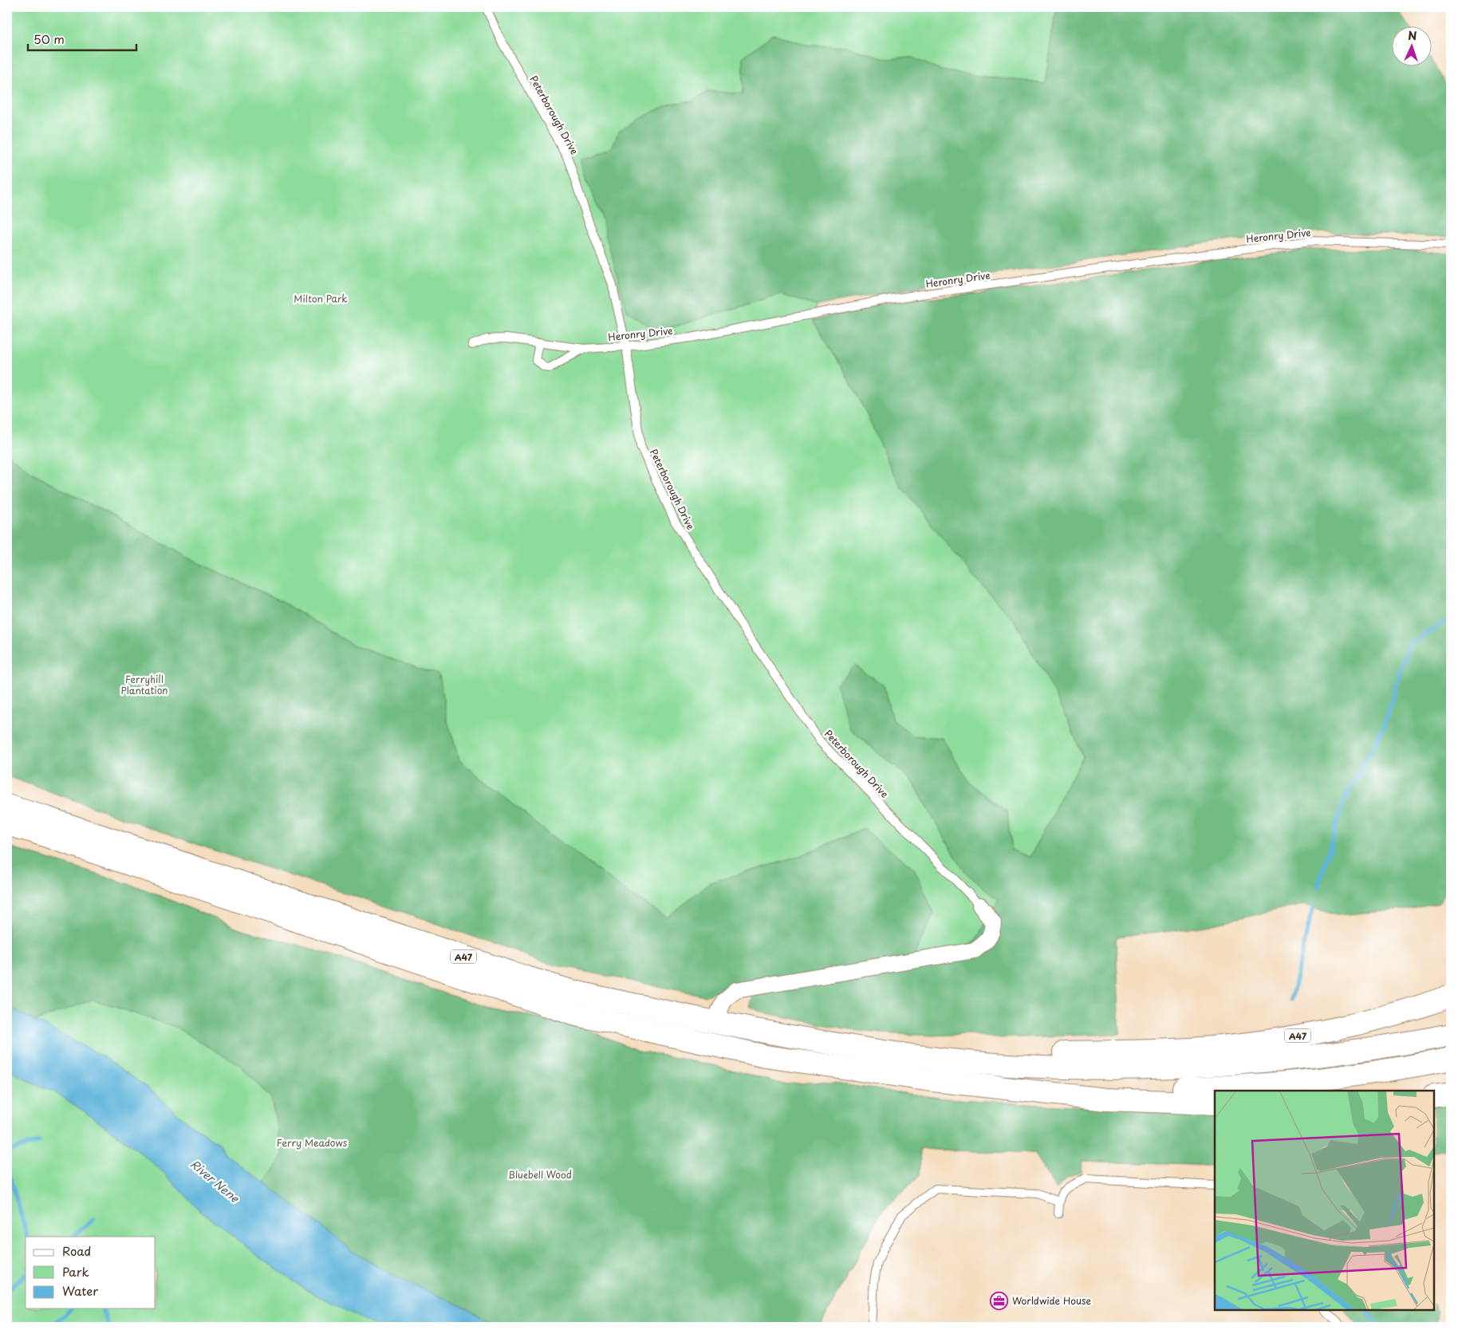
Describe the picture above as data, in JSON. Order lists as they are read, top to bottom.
{
  "streets": {
    "highway": ["A47"],
    "lane": ["Peterborough Drive", "Heronry Drive"]
  },
  "crossings": [
    ["Peterborough Drive", "Heronry Drive"]
  ],
  "water": ["River Nene"],
  "parks": [
    "Milton Park",
    "Ferryhill Plantation",
    "Ferry Meadows",
    "Bluebell Wood"
  ],
  "places": {
    "office": ["Worldwide House"]
  },
  "legend": ["Road", "Park", "Water"],
  "scale_bar": "50 m",
  "north": "top"
}
